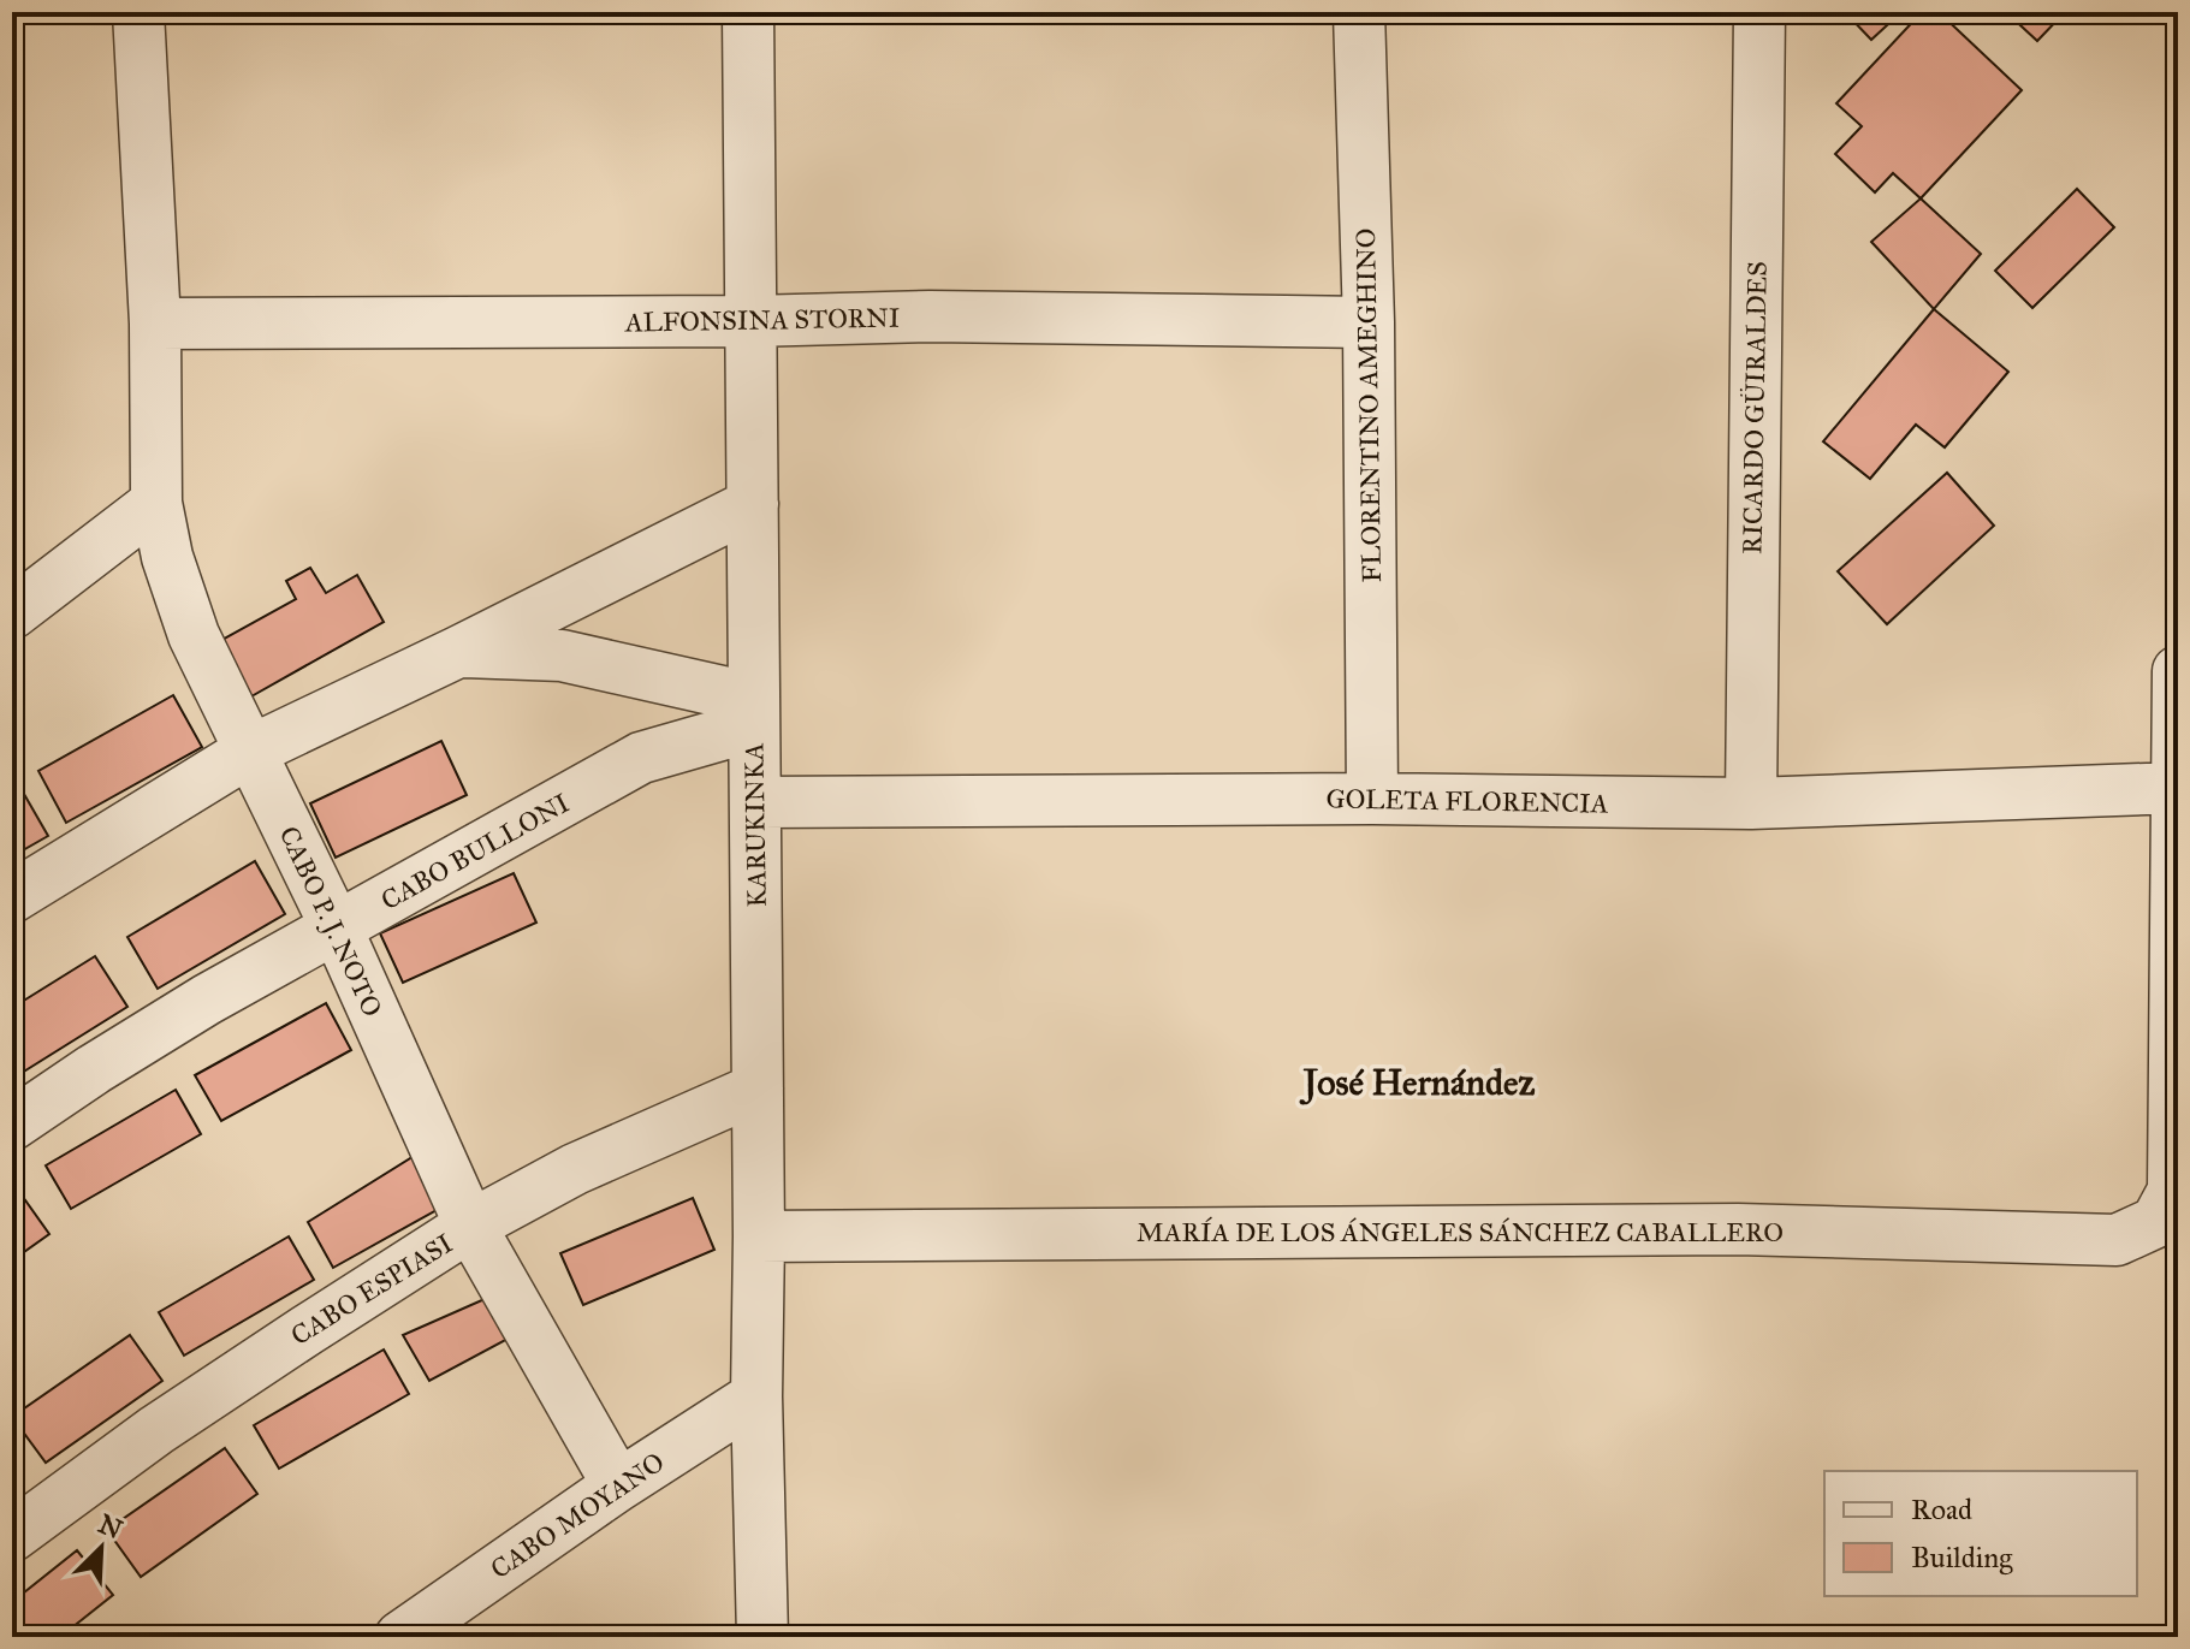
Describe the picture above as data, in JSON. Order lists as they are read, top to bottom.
{
  "streets": {
    "street": [
      "ALFONSINA STORNI",
      "FLORENTINO AMEGHINO",
      "RICARDO GÜIRALDES",
      "GOLETA FLORENCIA",
      "KARUKINKA",
      "CABO BULLONI",
      "CABO P. J. NOTO",
      "MARÍA DE LOS ÁNGELES SÁNCHEZ CABALLERO",
      "CABO ESPIASI",
      "CABO MOYANO"
    ]
  },
  "crossings": [
    ["ALFONSINA STORNI", "FLORENTINO AMEGHINO"],
    ["ALFONSINA STORNI", "KARUKINKA"],
    ["ALFONSINA STORNI", "CABO P. J. NOTO"],
    ["FLORENTINO AMEGHINO", "GOLETA FLORENCIA"],
    ["RICARDO GÜIRALDES", "GOLETA FLORENCIA"],
    ["GOLETA FLORENCIA", "KARUKINKA"],
    ["GOLETA FLORENCIA", "MARÍA DE LOS ÁNGELES SÁNCHEZ CABALLERO"],
    ["KARUKINKA", "CABO BULLONI"],
    ["KARUKINKA", "MARÍA DE LOS ÁNGELES SÁNCHEZ CABALLERO"],
    ["KARUKINKA", "CABO ESPIASI"],
    ["KARUKINKA", "CABO MOYANO"],
    ["CABO BULLONI", "CABO P. J. NOTO"],
    ["CABO P. J. NOTO", "CABO ESPIASI"],
    ["CABO P. J. NOTO", "CABO MOYANO"]
  ],
  "districts": ["José Hernández"],
  "legend": ["Road", "Building"],
  "north": "top right"
}
